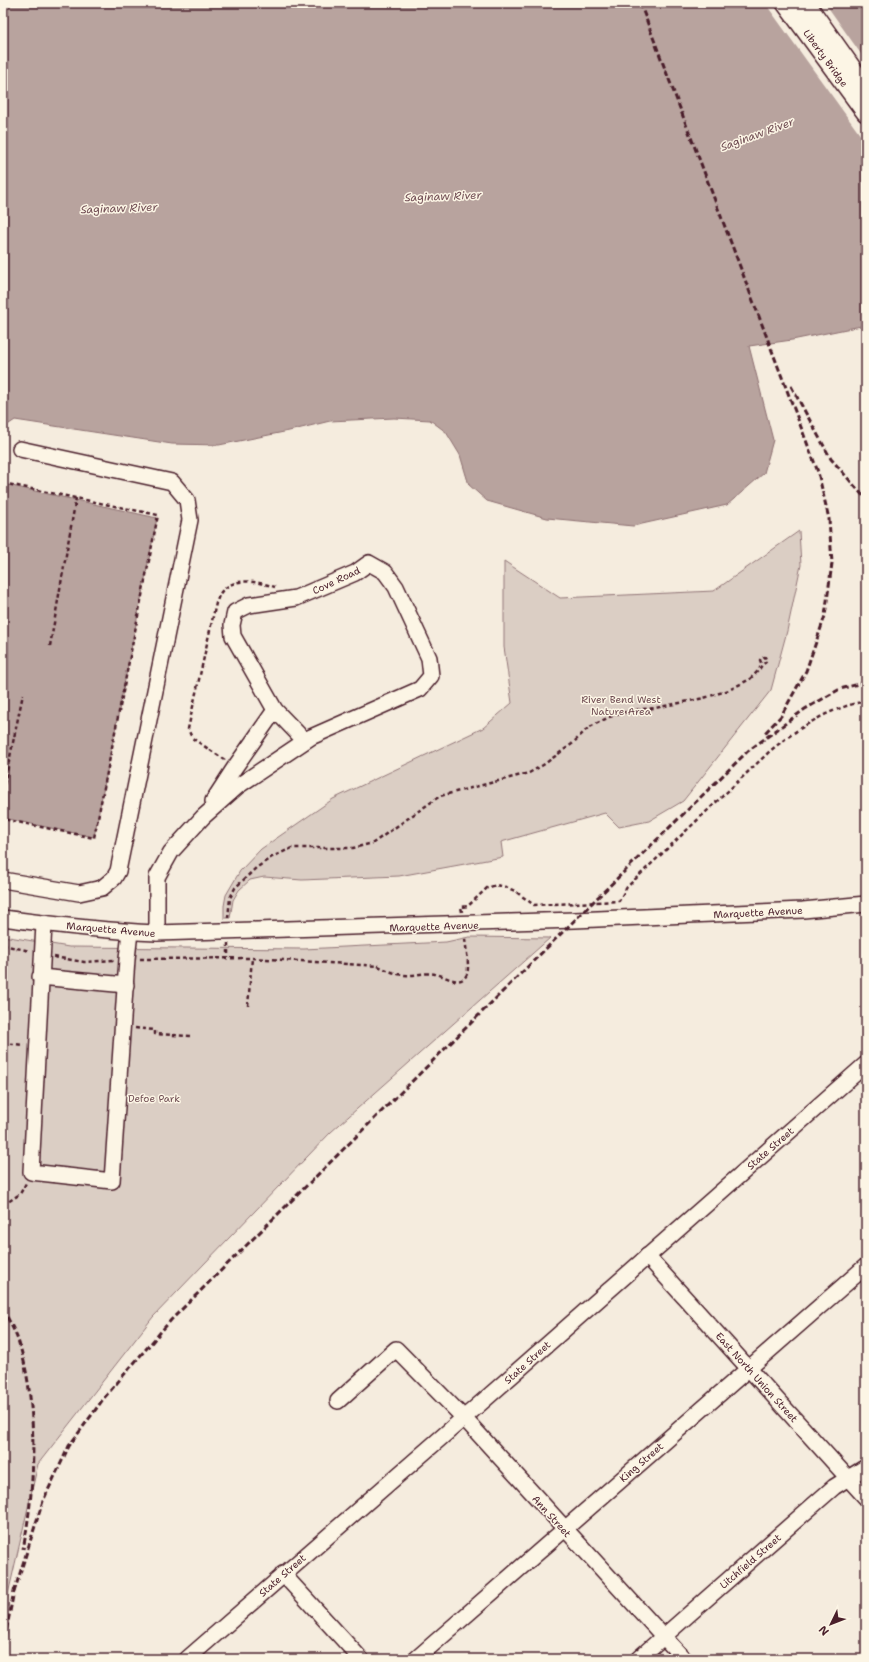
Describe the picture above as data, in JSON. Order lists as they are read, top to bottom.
{
  "streets": {
    "main road": ["Liberty Bridge"],
    "street": [
      "Cove Road",
      "Marquette Avenue",
      "State Street",
      "East North Union Street",
      "King Street",
      "Ann Street",
      "Litchfield Street"
    ]
  },
  "crossings": [
    ["Cove Road", "Marquette Avenue"],
    ["State Street", "East North Union Street"],
    ["State Street", "Ann Street"],
    ["East North Union Street", "King Street"],
    ["East North Union Street", "Litchfield Street"],
    ["King Street", "Ann Street"],
    ["Ann Street", "Litchfield Street"]
  ],
  "water": ["Saginaw River"],
  "parks": ["River Bend West Nature Area", "Defoe Park"],
  "north": "bottom left"
}
